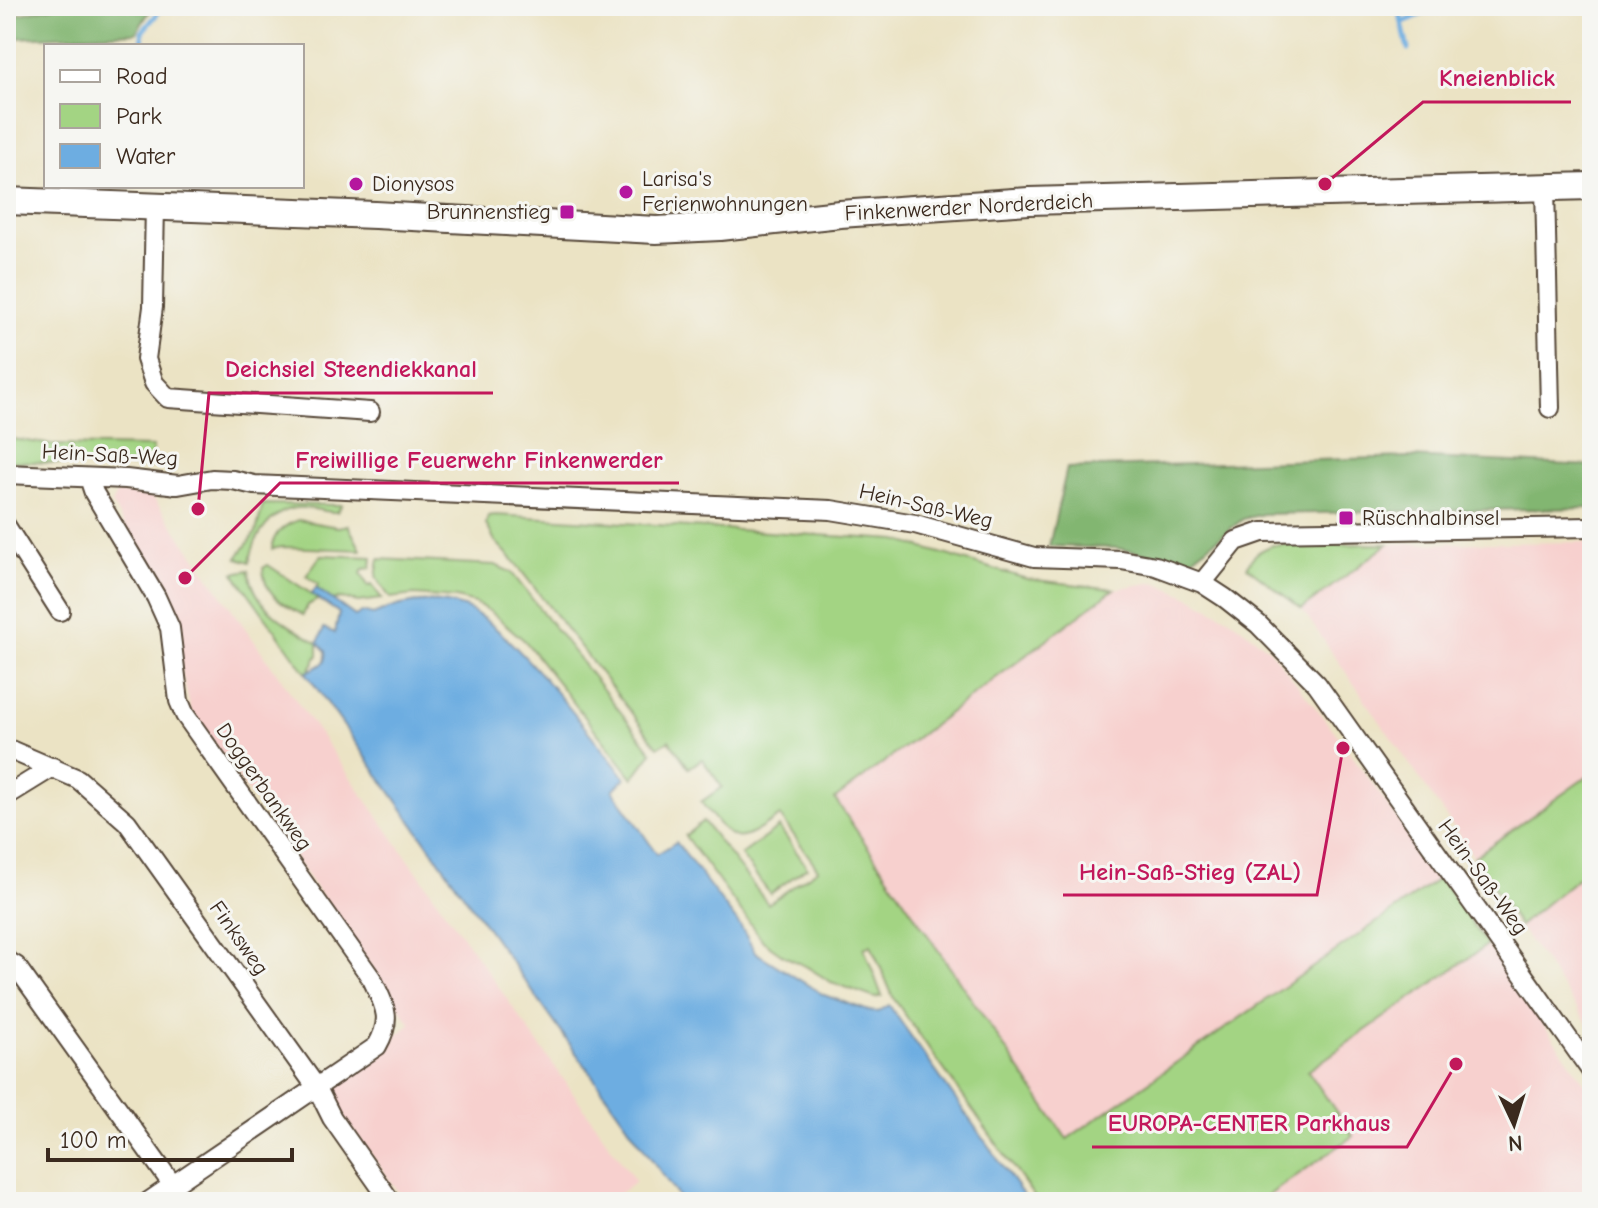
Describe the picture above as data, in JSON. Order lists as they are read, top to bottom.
{
  "streets": {
    "street": [
      "Finkenwerder Norderdeich",
      "Hein-Saß-Weg",
      "Doggerbankweg",
      "Finksweg"
    ]
  },
  "crossings": [
    ["Hein-Saß-Weg", "Doggerbankweg"],
    ["Doggerbankweg", "Finksweg"]
  ],
  "places": {
    "other": [
      "Dionysos",
      "Kneienblick",
      "Larisa's Ferienwohnungen",
      "Deichsiel Steendiekkanal",
      "Freiwillige Feuerwehr Finkenwerder",
      "Hein-Saß-Stieg (ZAL)",
      "EUROPA-CENTER Parkhaus"
    ],
    "transit": ["Brunnenstieg", "Rüschhalbinsel"]
  },
  "legend": ["Road", "Park", "Water"],
  "scale_bar": "100 m",
  "north": "bottom"
}
